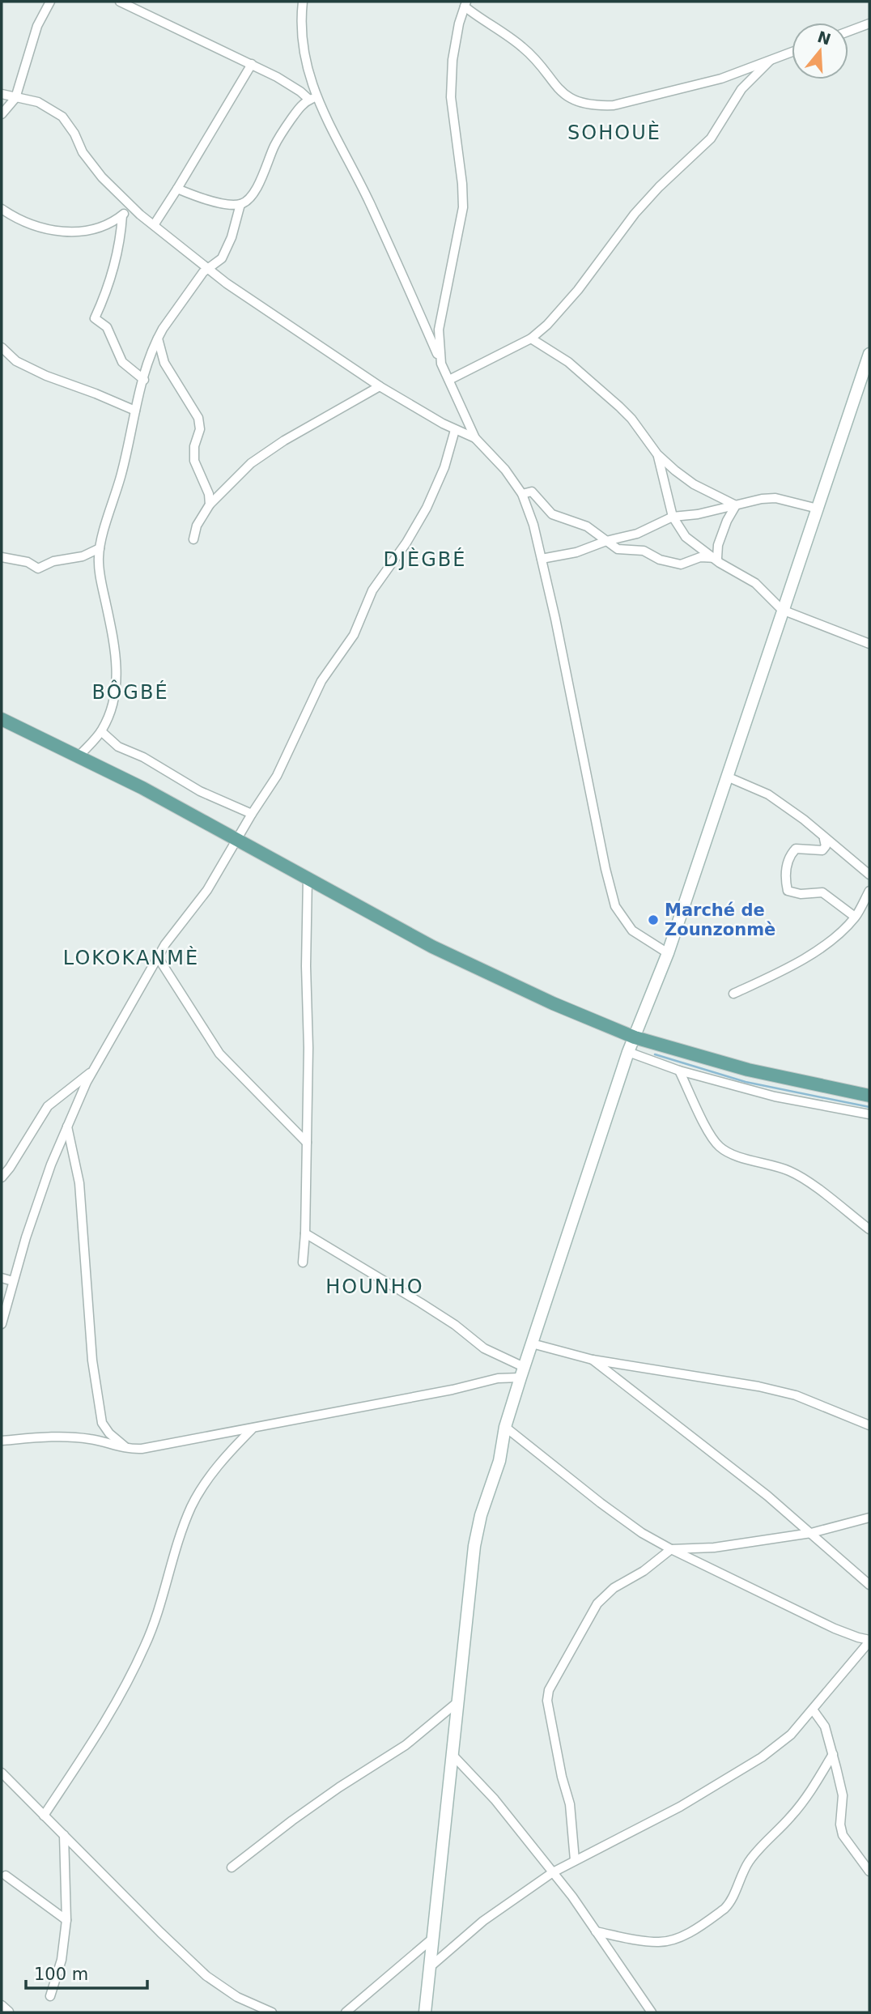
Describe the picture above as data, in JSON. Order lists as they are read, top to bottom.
{
  "districts": [
    "SOHOUÈ",
    "DJÈGBÉ",
    "BÔGBÉ",
    "LOKOKANMÈ",
    "HOUNHO"
  ],
  "places": ["Marché de Zounzonmè"],
  "scale_bar": "100 m",
  "north": "top"
}
